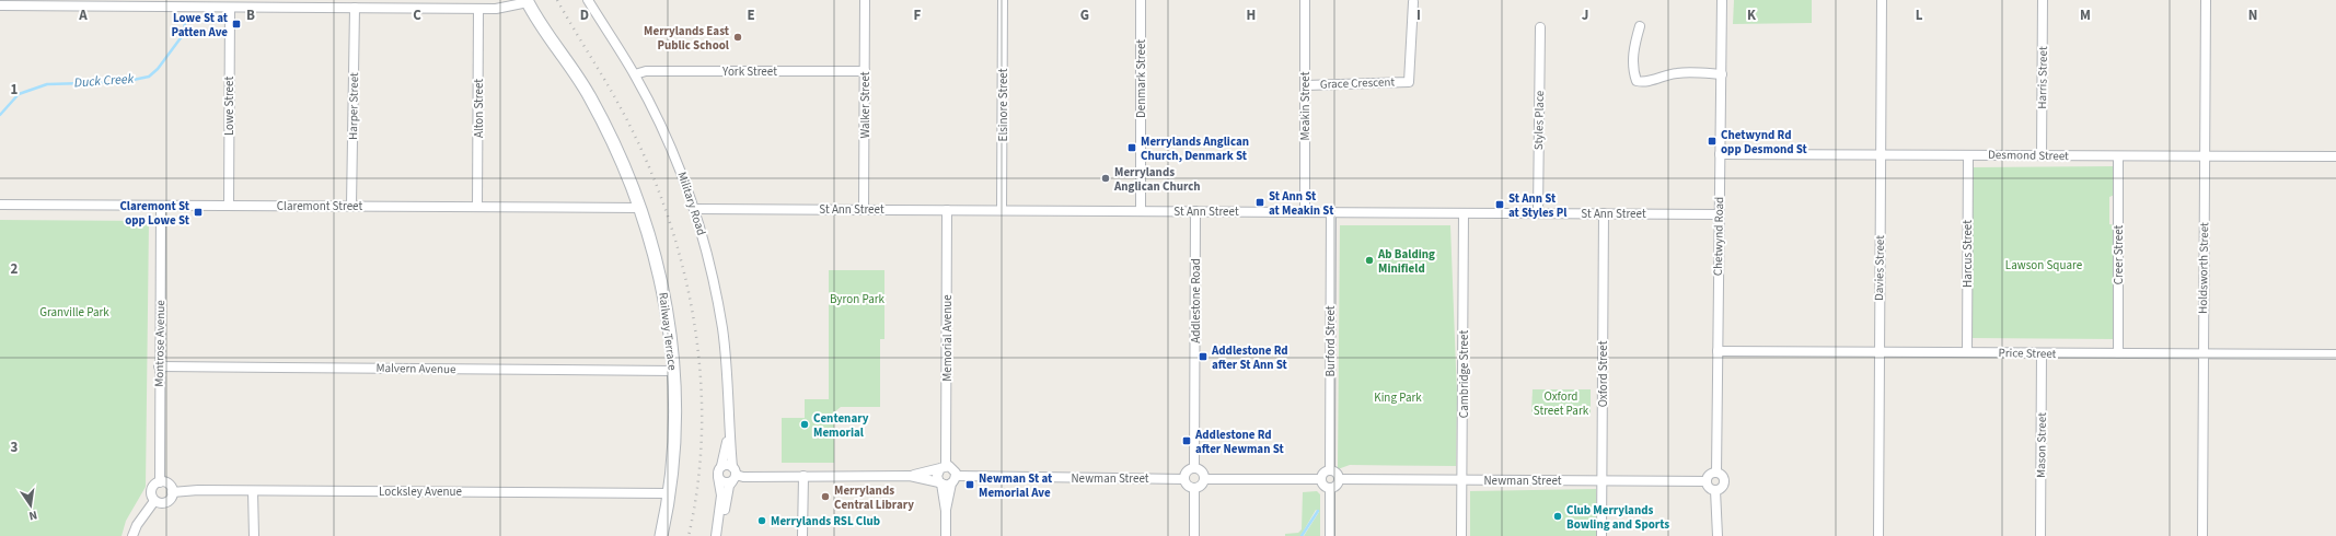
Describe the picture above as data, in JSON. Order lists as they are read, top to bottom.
{
  "streets": {
    "main road": ["Railway Terrace"],
    "street": [
      "York Street",
      "Harris Street",
      "Denmark Street",
      "Grace Crescent",
      "Walker Street",
      "Elsinore Street",
      "Lowe Street",
      "Harper Street",
      "Meakin Street",
      "Alton Street",
      "Styles Place",
      "Desmond Street",
      "Military Road",
      "Claremont Street",
      "St Ann Street",
      "Chetwynd Road",
      "Harcus Street",
      "Creer Street",
      "Davies Street",
      "Holdsworth Street",
      "Addlestone Road",
      "Memorial Avenue",
      "Burford Street",
      "Montrose Avenue",
      "Price Street",
      "Malvern Avenue",
      "Cambridge Street",
      "Oxford Street",
      "Mason Street",
      "Newman Street",
      "Locksley Avenue"
    ]
  },
  "crossings": [
    ["York Street", "Walker Street"],
    ["York Street", "Military Road"],
    ["Harris Street", "Desmond Street"],
    ["Denmark Street", "St Ann Street"],
    ["Grace Crescent", "Meakin Street"],
    ["Walker Street", "St Ann Street"],
    ["Elsinore Street", "St Ann Street"],
    ["Lowe Street", "Claremont Street"],
    ["Harper Street", "Claremont Street"],
    ["Meakin Street", "St Ann Street"],
    ["Alton Street", "Claremont Street"],
    ["Styles Place", "St Ann Street"],
    ["Desmond Street", "Chetwynd Road"],
    ["Desmond Street", "Harcus Street"],
    ["Desmond Street", "Creer Street"],
    ["Desmond Street", "Davies Street"],
    ["Desmond Street", "Holdsworth Street"],
    ["Military Road", "St Ann Street"],
    ["Military Road", "Newman Street"],
    ["Claremont Street", "Railway Terrace"],
    ["Claremont Street", "Montrose Avenue"],
    ["St Ann Street", "Chetwynd Road"],
    ["St Ann Street", "Addlestone Road"],
    ["St Ann Street", "Memorial Avenue"],
    ["St Ann Street", "Burford Street"],
    ["St Ann Street", "Cambridge Street"],
    ["St Ann Street", "Oxford Street"],
    ["Chetwynd Road", "Price Street"],
    ["Chetwynd Road", "Newman Street"],
    ["Harcus Street", "Price Street"],
    ["Creer Street", "Price Street"],
    ["Davies Street", "Price Street"],
    ["Holdsworth Street", "Price Street"],
    ["Addlestone Road", "Newman Street"],
    ["Railway Terrace", "Malvern Avenue"],
    ["Railway Terrace", "Locksley Avenue"],
    ["Memorial Avenue", "Newman Street"],
    ["Burford Street", "Newman Street"],
    ["Montrose Avenue", "Malvern Avenue"],
    ["Montrose Avenue", "Locksley Avenue"],
    ["Price Street", "Mason Street"],
    ["Cambridge Street", "Newman Street"],
    ["Oxford Street", "Newman Street"]
  ],
  "water": ["Duck Creek"],
  "parks": [
    "Lawson Square",
    "Byron Park",
    "Granville Park",
    "Oxford Street Park",
    "King Park"
  ],
  "places": {
    "transit": [
      "Lowe St at Patten Ave",
      "Chetwynd Rd opp Desmond St",
      "Merrylands Anglican Church, Denmark St",
      "St Ann St at Meakin St",
      "St Ann St at Styles Pl",
      "Claremont St opp Lowe St",
      "Addlestone Rd after St Ann St",
      "Addlestone Rd after Newman St",
      "Newman St at Memorial Ave"
    ],
    "other": [
      "Merrylands East Public School",
      "Merrylands Anglican Church",
      "Ab Balding Minifield",
      "Centenary Memorial",
      "Merrylands Central Library",
      "Club Merrylands Bowling and Sports",
      "Merrylands RSL Club"
    ]
  },
  "north": "bottom",
  "grid": {
    "columns": [
      "A",
      "B",
      "C",
      "D",
      "E",
      "F",
      "G",
      "H",
      "I",
      "J",
      "K",
      "L",
      "M",
      "N"
    ],
    "rows": ["1", "2", "3"]
  }
}
